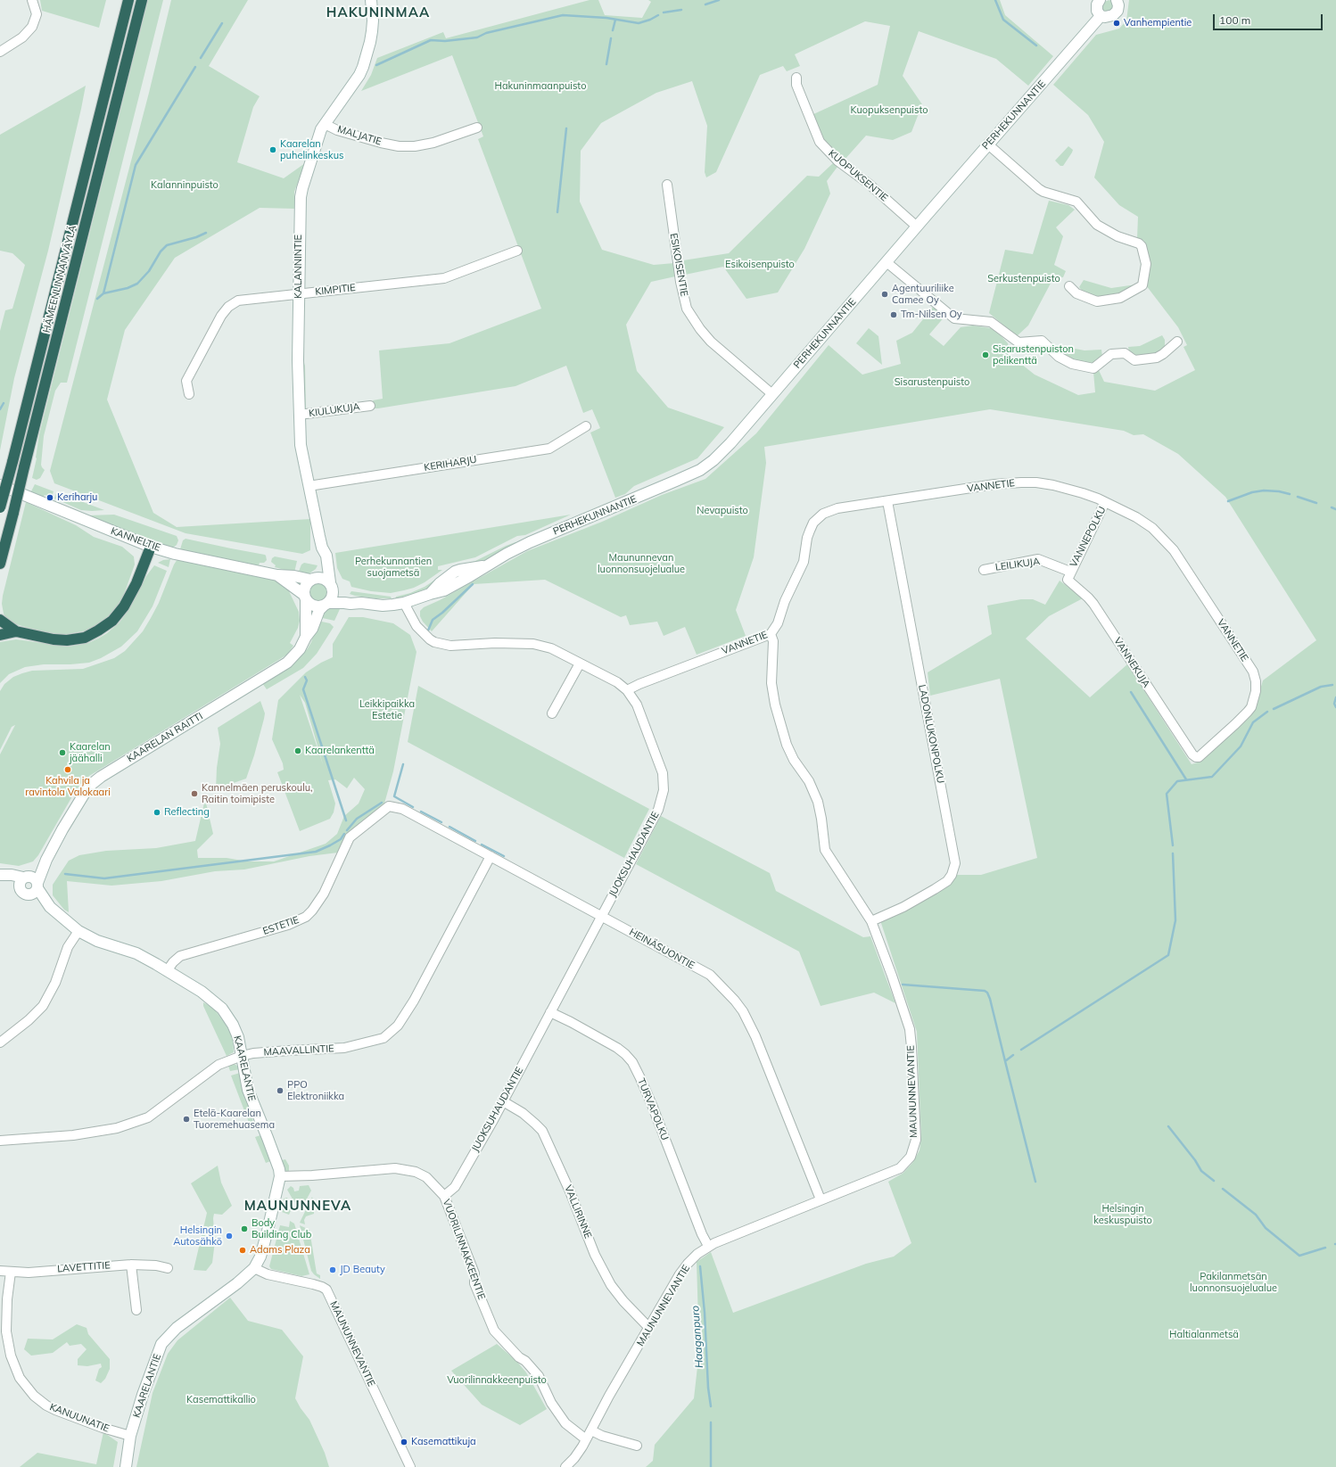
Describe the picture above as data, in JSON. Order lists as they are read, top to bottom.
{
  "streets": {
    "highway": ["HÄMEENLINNANVÄYLÄ"],
    "street": [
      "PERHEKUNNANTIE",
      "MALJATIE",
      "KUOPUKSENTIE",
      "ESIKOISENTIE",
      "KALANNINTIE",
      "KIMPITIE",
      "KIULUKUJA",
      "KERIHARJU",
      "VANNETIE",
      "VANNEPOLKU",
      "KANNELTIE",
      "LEILIKUJA",
      "VANNEKUJA",
      "LADONLUKONPOLKU",
      "KAARELAN RAITTI",
      "JUOKSUHAUDANTIE",
      "ESTETIE",
      "HEINÄSUONTIE",
      "MAAVALLINTIE",
      "KAARELANTIE",
      "MAUNUNNEVANTIE",
      "TURVAPOLKU",
      "VALLIRINNE",
      "VUORILINNAKKEENTIE",
      "LAVETTITIE",
      "KANUUNATIE"
    ]
  },
  "crossings": [
    ["PERHEKUNNANTIE", "KUOPUKSENTIE"],
    ["PERHEKUNNANTIE", "ESIKOISENTIE"],
    ["PERHEKUNNANTIE", "KALANNINTIE"],
    ["PERHEKUNNANTIE", "KANNELTIE"],
    ["PERHEKUNNANTIE", "KAARELAN RAITTI"],
    ["PERHEKUNNANTIE", "JUOKSUHAUDANTIE"],
    ["MALJATIE", "KALANNINTIE"],
    ["KALANNINTIE", "KIMPITIE"],
    ["KALANNINTIE", "KIULUKUJA"],
    ["KALANNINTIE", "KERIHARJU"],
    ["KALANNINTIE", "KANNELTIE"],
    ["KALANNINTIE", "KAARELAN RAITTI"],
    ["VANNETIE", "VANNEPOLKU"],
    ["VANNETIE", "VANNEKUJA"],
    ["VANNETIE", "LADONLUKONPOLKU"],
    ["VANNETIE", "JUOKSUHAUDANTIE"],
    ["VANNETIE", "MAUNUNNEVANTIE"],
    ["VANNEPOLKU", "LEILIKUJA"],
    ["VANNEPOLKU", "VANNEKUJA"],
    ["KANNELTIE", "KAARELAN RAITTI"],
    ["LEILIKUJA", "VANNEKUJA"],
    ["LADONLUKONPOLKU", "MAUNUNNEVANTIE"],
    ["KAARELAN RAITTI", "KAARELANTIE"],
    ["JUOKSUHAUDANTIE", "HEINÄSUONTIE"],
    ["JUOKSUHAUDANTIE", "TURVAPOLKU"],
    ["JUOKSUHAUDANTIE", "VALLIRINNE"],
    ["JUOKSUHAUDANTIE", "VUORILINNAKKEENTIE"],
    ["ESTETIE", "HEINÄSUONTIE"],
    ["ESTETIE", "KAARELANTIE"],
    ["HEINÄSUONTIE", "MAAVALLINTIE"],
    ["HEINÄSUONTIE", "MAUNUNNEVANTIE"],
    ["MAAVALLINTIE", "KAARELANTIE"],
    ["KAARELANTIE", "MAUNUNNEVANTIE"],
    ["KAARELANTIE", "VUORILINNAKKEENTIE"],
    ["KAARELANTIE", "KANUUNATIE"],
    ["MAUNUNNEVANTIE", "TURVAPOLKU"],
    ["MAUNUNNEVANTIE", "VALLIRINNE"],
    ["MAUNUNNEVANTIE", "VUORILINNAKKEENTIE"],
    ["LAVETTITIE", "KANUUNATIE"]
  ],
  "districts": ["HAKUNINMAA", "MAUNUNNEVA"],
  "water": ["Haaganpuro"],
  "parks": [
    "Hakuninmaanpuisto",
    "Kuopuksenpuisto",
    "Kalanninpuisto",
    "Esikoisenpuisto",
    "Serkustenpuisto",
    "Sisarustenpuisto",
    "Nevapuisto",
    "Maununnevan luonnonsuojelualue",
    "Perhekunnantien suojametsä",
    "Leikkipaikka Estetie",
    "Helsingin keskuspuisto",
    "Pakilanmetsän luonnonsuojelualue",
    "Haltialanmetsä",
    "Vuorilinnakkeenpuisto",
    "Kasemattikallio"
  ],
  "places": [
    "Vanhempientie",
    "Kaarelan puhelinkeskus",
    "Agentuuriliike Camee Oy",
    "Tm-Nilsen Oy",
    "Sisarustenpuiston pelikenttä",
    "Keriharju",
    "Kaarelankenttä",
    "Kaarelan jäähalli",
    "Kahvila ja ravintola Valokaari",
    "Kannelmäen peruskoulu, Raitin toimipiste",
    "Reflecting",
    "PPO Elektroniikka",
    "Etelä-Kaarelan Tuoremehuasema",
    "Body Building Club",
    "Helsingin Autosähkö",
    "Adams Plaza",
    "JD Beauty",
    "Kasemattikuja"
  ],
  "scale_bar": "100 m"
}
